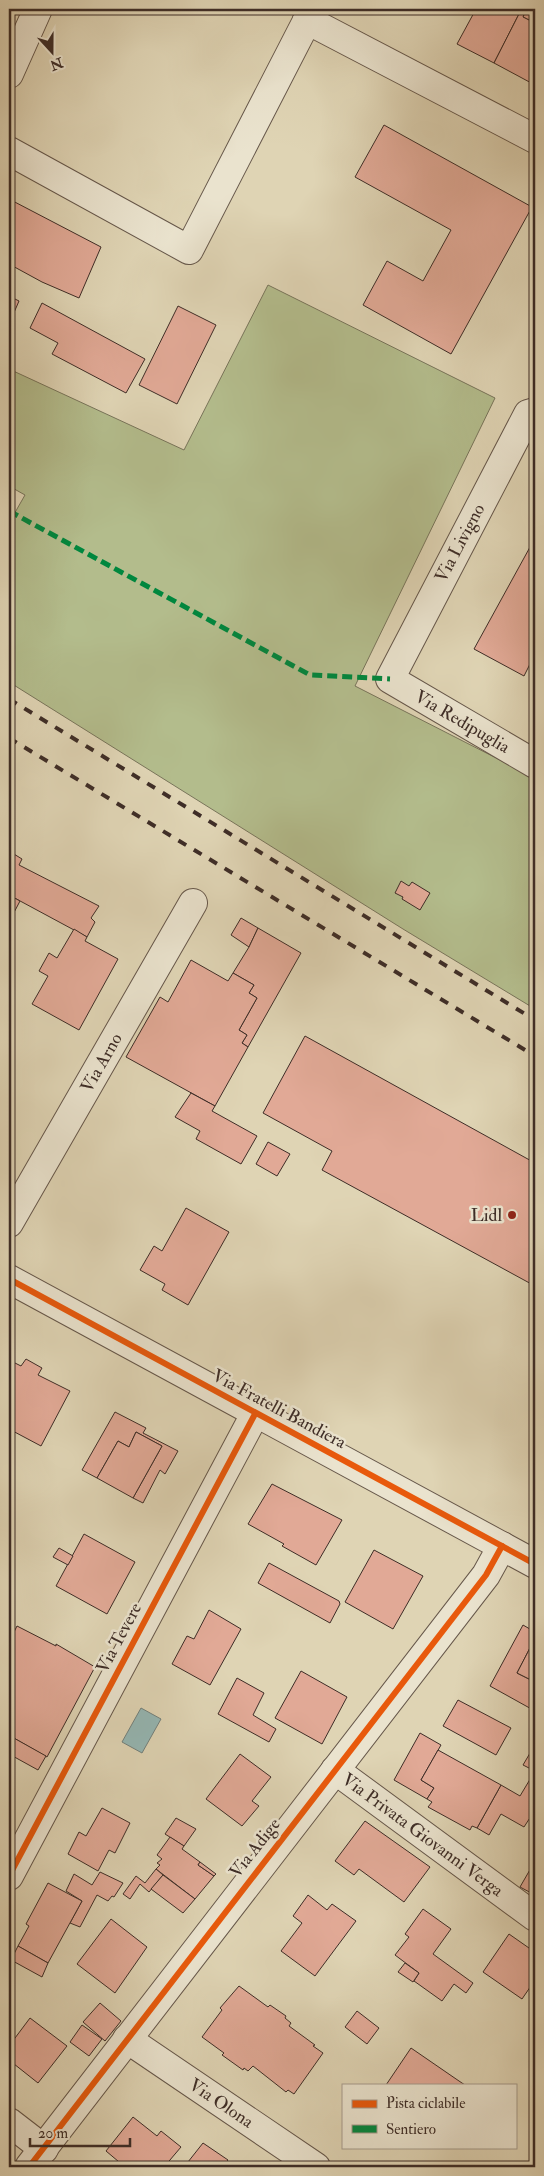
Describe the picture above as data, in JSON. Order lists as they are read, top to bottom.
{
  "streets": {
    "street": [
      "Via Livigno",
      "Via Redipuglia",
      "Via Arno",
      "Via Fratelli Bandiera",
      "Via Tevere",
      "Via Privata Giovanni Verga",
      "Via Adige",
      "Via Olona"
    ]
  },
  "crossings": [
    ["Via Livigno", "Via Redipuglia"],
    ["Via Fratelli Bandiera", "Via Tevere"],
    ["Via Fratelli Bandiera", "Via Adige"],
    ["Via Privata Giovanni Verga", "Via Adige"],
    ["Via Adige", "Via Olona"]
  ],
  "places": ["Lidl"],
  "legend": ["Pista ciclabile", "Sentiero"],
  "scale_bar": "20 m",
  "north": "bottom"
}
